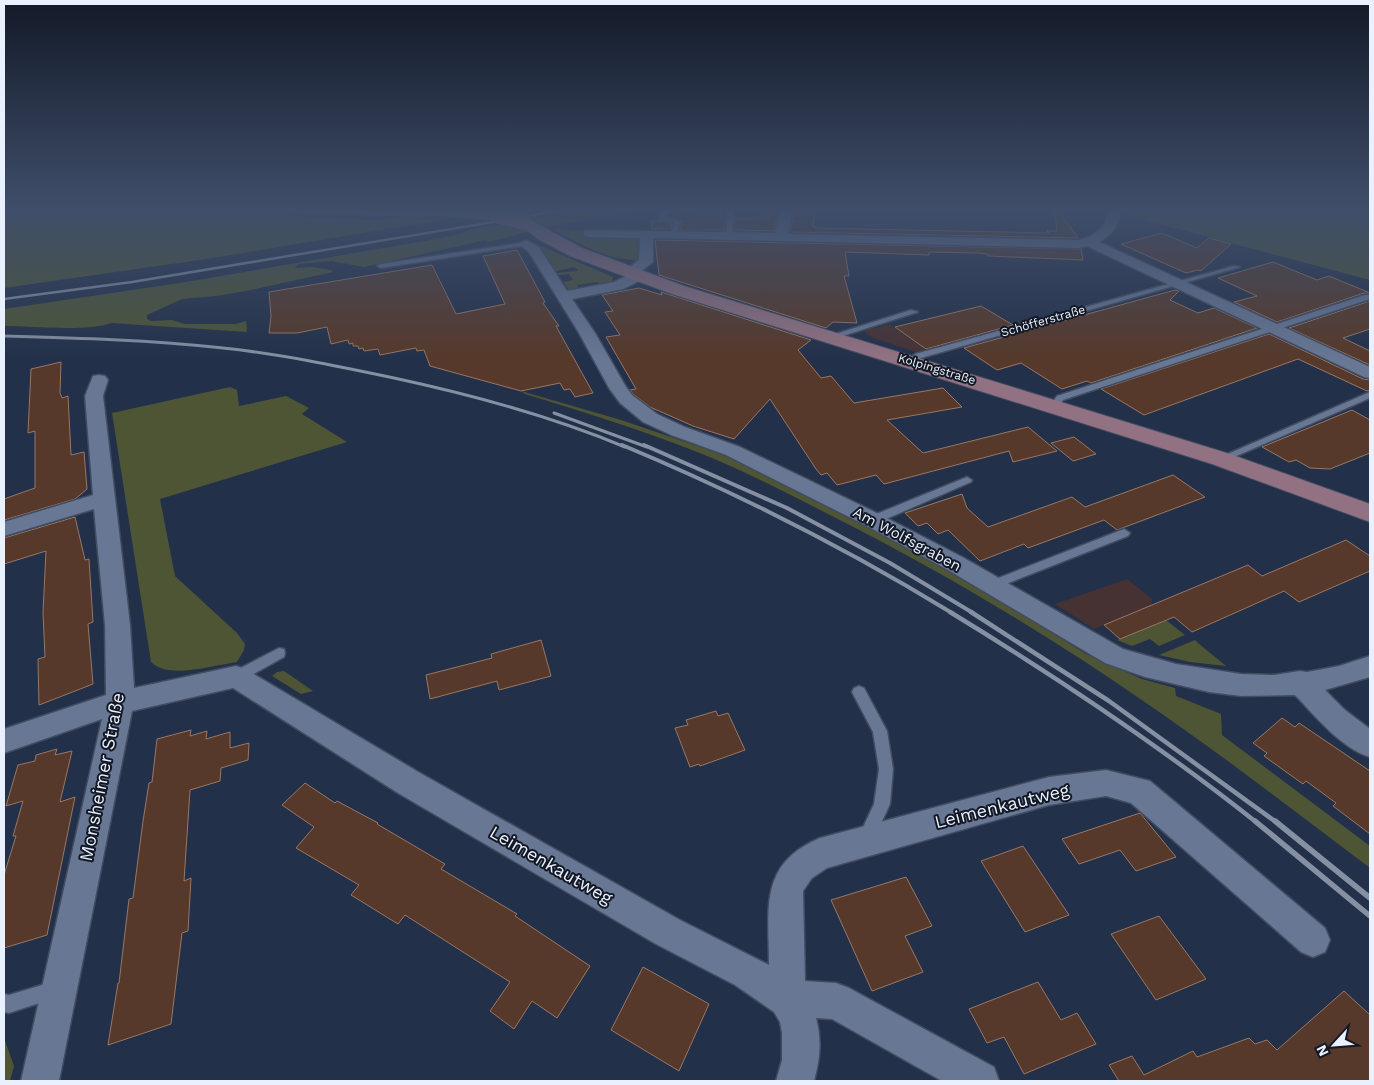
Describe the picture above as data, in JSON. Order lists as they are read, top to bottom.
{
  "streets": {
    "main road": ["Kolpingstraße"],
    "street": ["Am Wolfsgraben", "Monsheimer Straße", "Leimenkautweg"],
    "lane": ["Schöfferstraße"]
  },
  "crossings": [
    ["Schöfferstraße", "Kolpingstraße"]
  ],
  "north": "bottom left"
}
